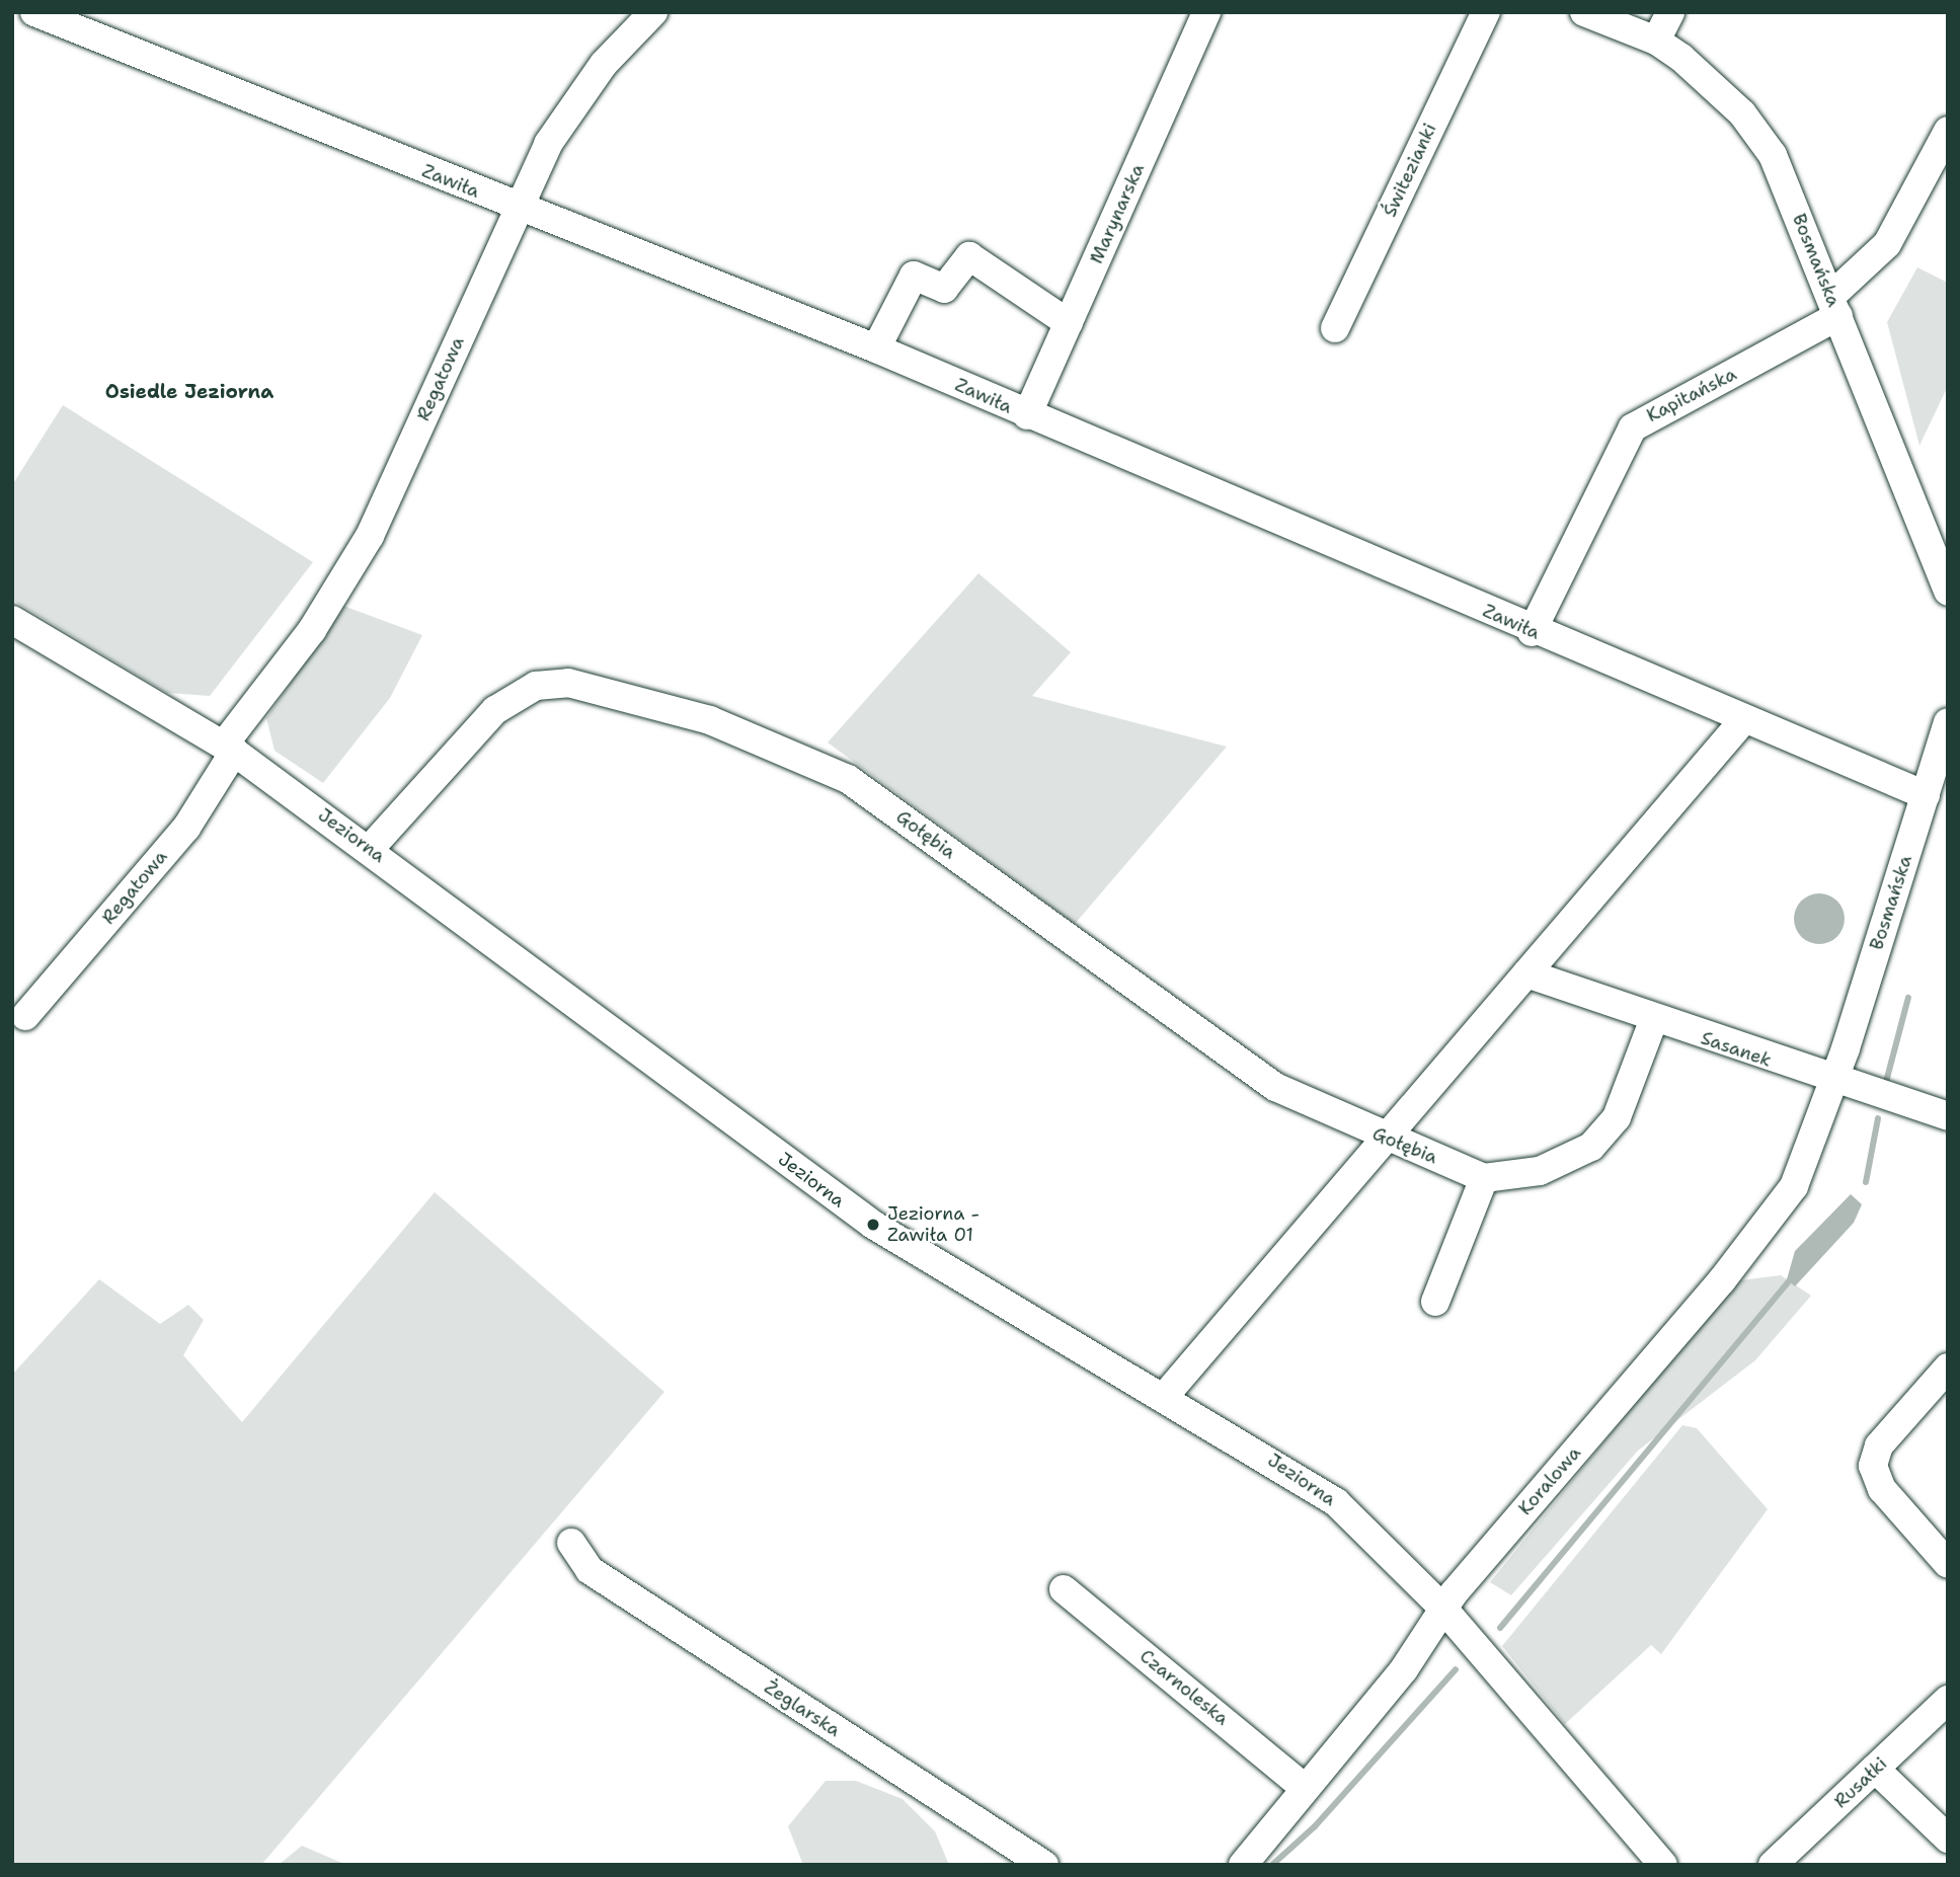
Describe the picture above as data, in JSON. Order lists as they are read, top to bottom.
{
  "streets": {
    "street": [
      "Świtezianki",
      "Zawiła",
      "Marynarska",
      "Bosmańska",
      "Regatowa",
      "Kapitańska",
      "Gołębia",
      "Jeziorna",
      "Sasanek",
      "Koralowa",
      "Czarnoleska",
      "Żeglarska",
      "Rusałki"
    ]
  },
  "crossings": [
    ["Zawiła", "Marynarska"],
    ["Zawiła", "Bosmańska"],
    ["Zawiła", "Regatowa"],
    ["Zawiła", "Kapitańska"],
    ["Bosmańska", "Kapitańska"],
    ["Bosmańska", "Sasanek"],
    ["Bosmańska", "Koralowa"],
    ["Regatowa", "Jeziorna"],
    ["Gołębia", "Jeziorna"],
    ["Gołębia", "Sasanek"],
    ["Jeziorna", "Koralowa"],
    ["Sasanek", "Koralowa"],
    ["Koralowa", "Czarnoleska"]
  ],
  "districts": ["Osiedle Jeziorna"],
  "places": ["Jeziorna - Zawiła 01"]
}
